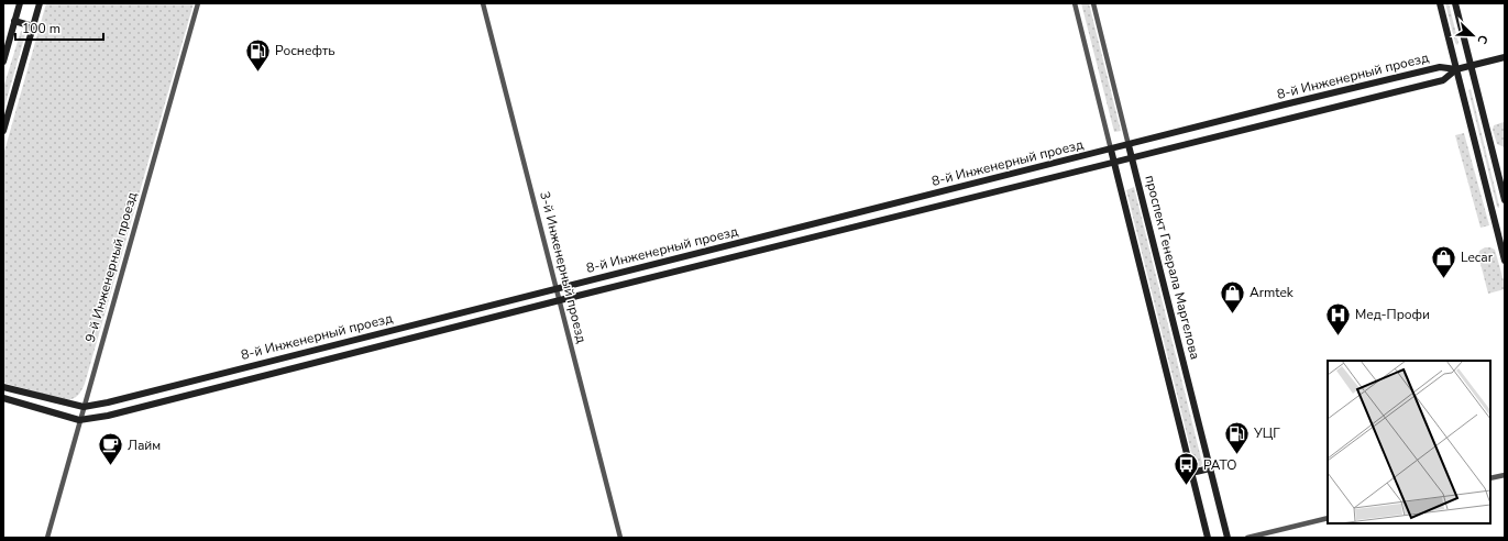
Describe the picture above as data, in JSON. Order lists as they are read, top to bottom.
{
  "streets": {
    "street": [
      "8-й Инженерный проезд",
      "9-й Инженерный проезд",
      "3-й Инженерный проезд",
      "проспект Генерала Маргелова"
    ]
  },
  "crossings": [
    ["8-й Инженерный проезд", "9-й Инженерный проезд"],
    ["8-й Инженерный проезд", "3-й Инженерный проезд"],
    ["8-й Инженерный проезд", "проспект Генерала Маргелова"]
  ],
  "places": {
    "fuel station": ["Роснефть", "УЦГ"],
    "shop": ["Lecar", "Armtek"],
    "hospital": ["Мед-Профи"],
    "cafe": ["Лайм"],
    "bus stop": ["РАТО"]
  },
  "scale_bar": "100 m",
  "north": "bottom right"
}
